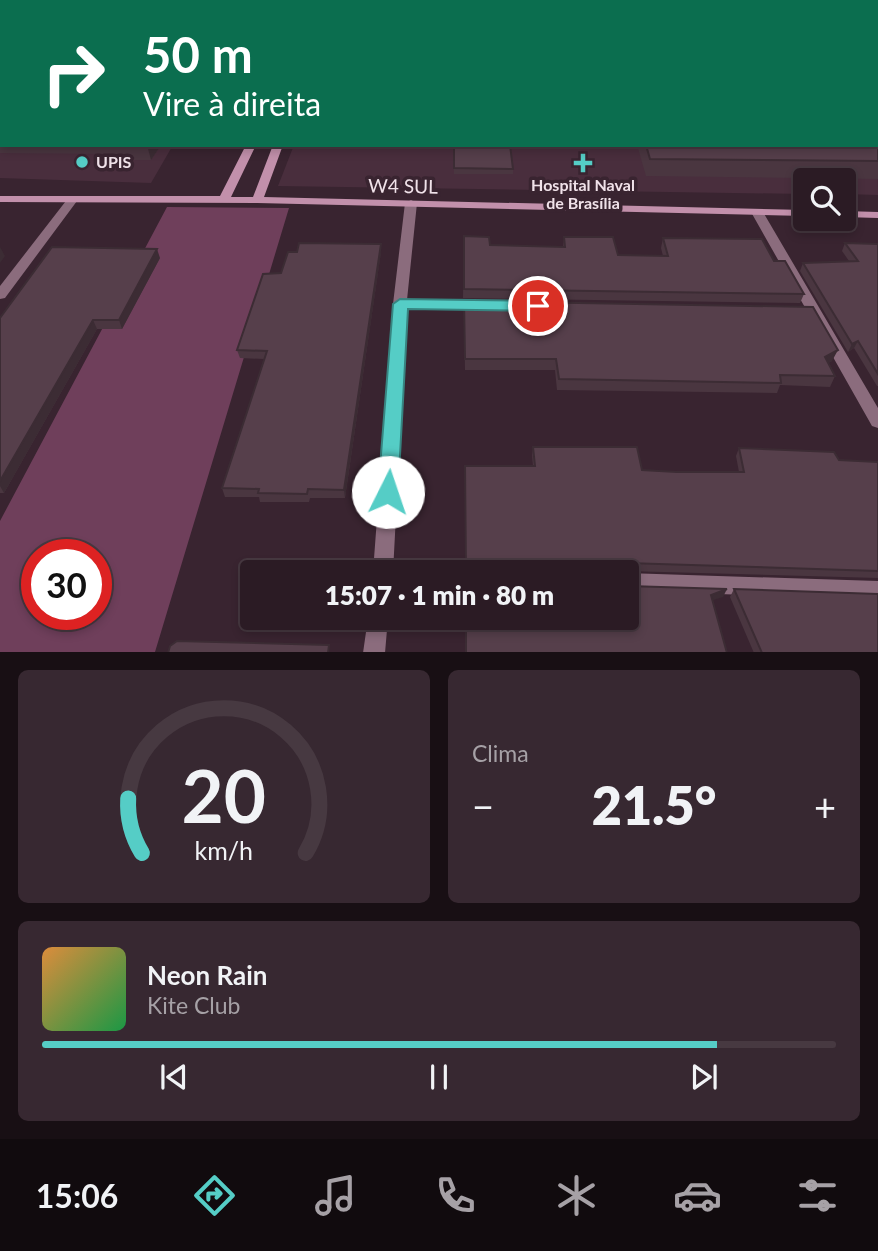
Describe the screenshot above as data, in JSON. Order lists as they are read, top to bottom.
{
  "streets": {
    "main road": ["W4 SUL"]
  },
  "places": {
    "other": ["UPIS"],
    "health": ["Hospital Naval de Brasília"]
  },
  "page": {
    "turn": ["50 m", "Vire à direita"],
    "limit": "30",
    "trip": "15:07 · 1 min · 80 m",
    "tile": "Clima",
    "heat": ["−", "21.5°", "+"],
    "song": ["Neon Rain", "Kite Club"],
    "tabs": "15:06",
    "gauge": ["20", "km/h"]
  }
}
